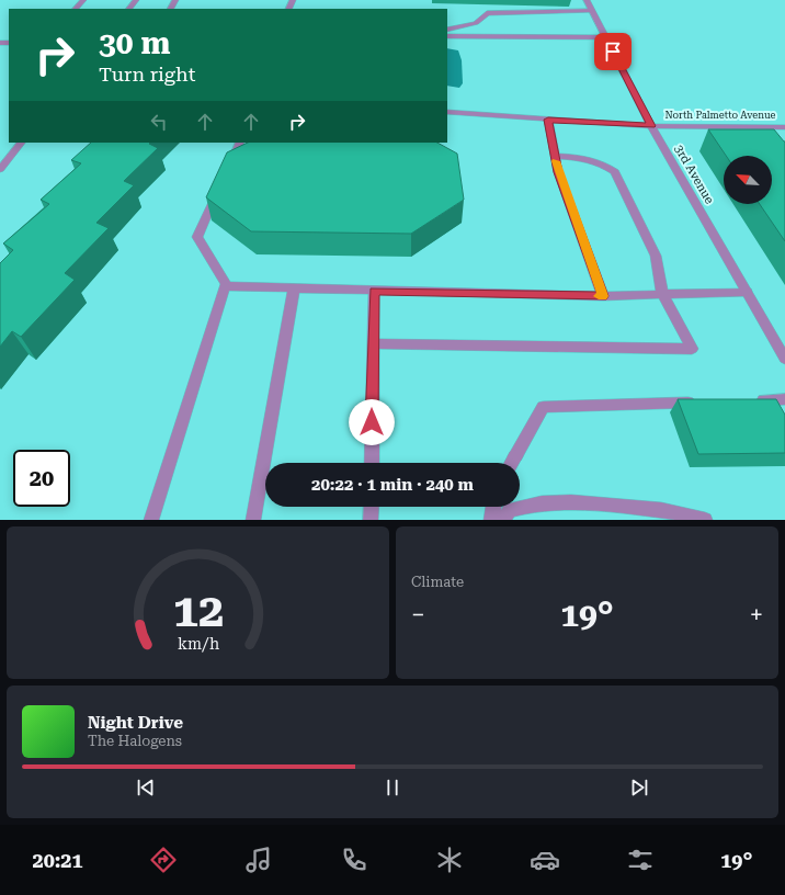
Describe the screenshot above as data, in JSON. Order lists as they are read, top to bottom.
{
  "streets": {
    "street": ["North Palmetto Avenue", "3rd Avenue"]
  },
  "crossings": [
    ["North Palmetto Avenue", "3rd Avenue"]
  ],
  "north": "top left",
  "page": {
    "turn": ["30 m", "Turn right"],
    "limit": "20",
    "trip": "20:22 · 1 min · 240 m",
    "tile": "Climate",
    "heat": ["−", "19°", "+"],
    "song": ["Night Drive", "The Halogens"],
    "tabs": ["20:21", "19°"],
    "gauge": ["12", "km/h"]
  }
}
